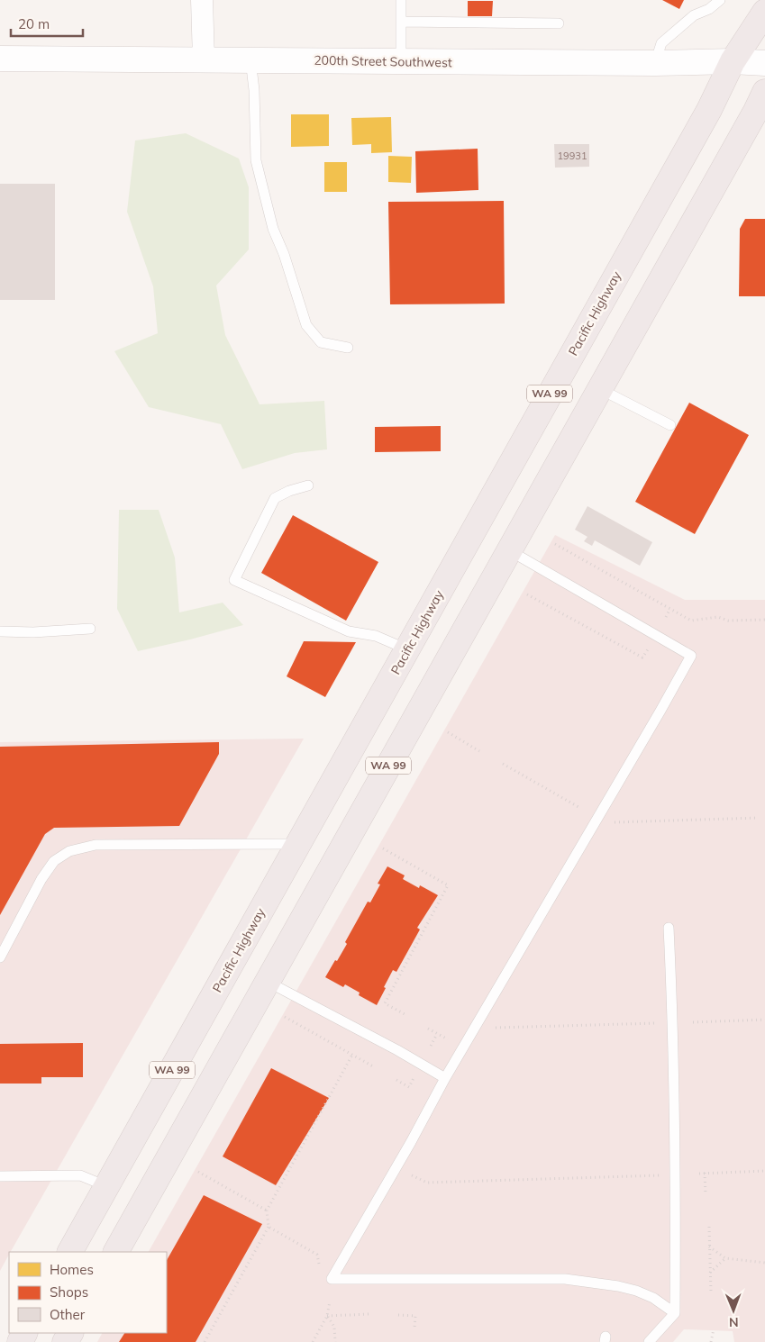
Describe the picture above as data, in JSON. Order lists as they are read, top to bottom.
{
  "streets": {
    "highway": ["Pacific Highway", "WA 99"],
    "street": ["200th Street Southwest"]
  },
  "crossings": [
    ["200th Street Southwest", "Pacific Highway"]
  ],
  "house_numbers": ["19931"],
  "legend": ["Homes", "Shops", "Other"],
  "scale_bar": "20 m",
  "north": "bottom"
}
